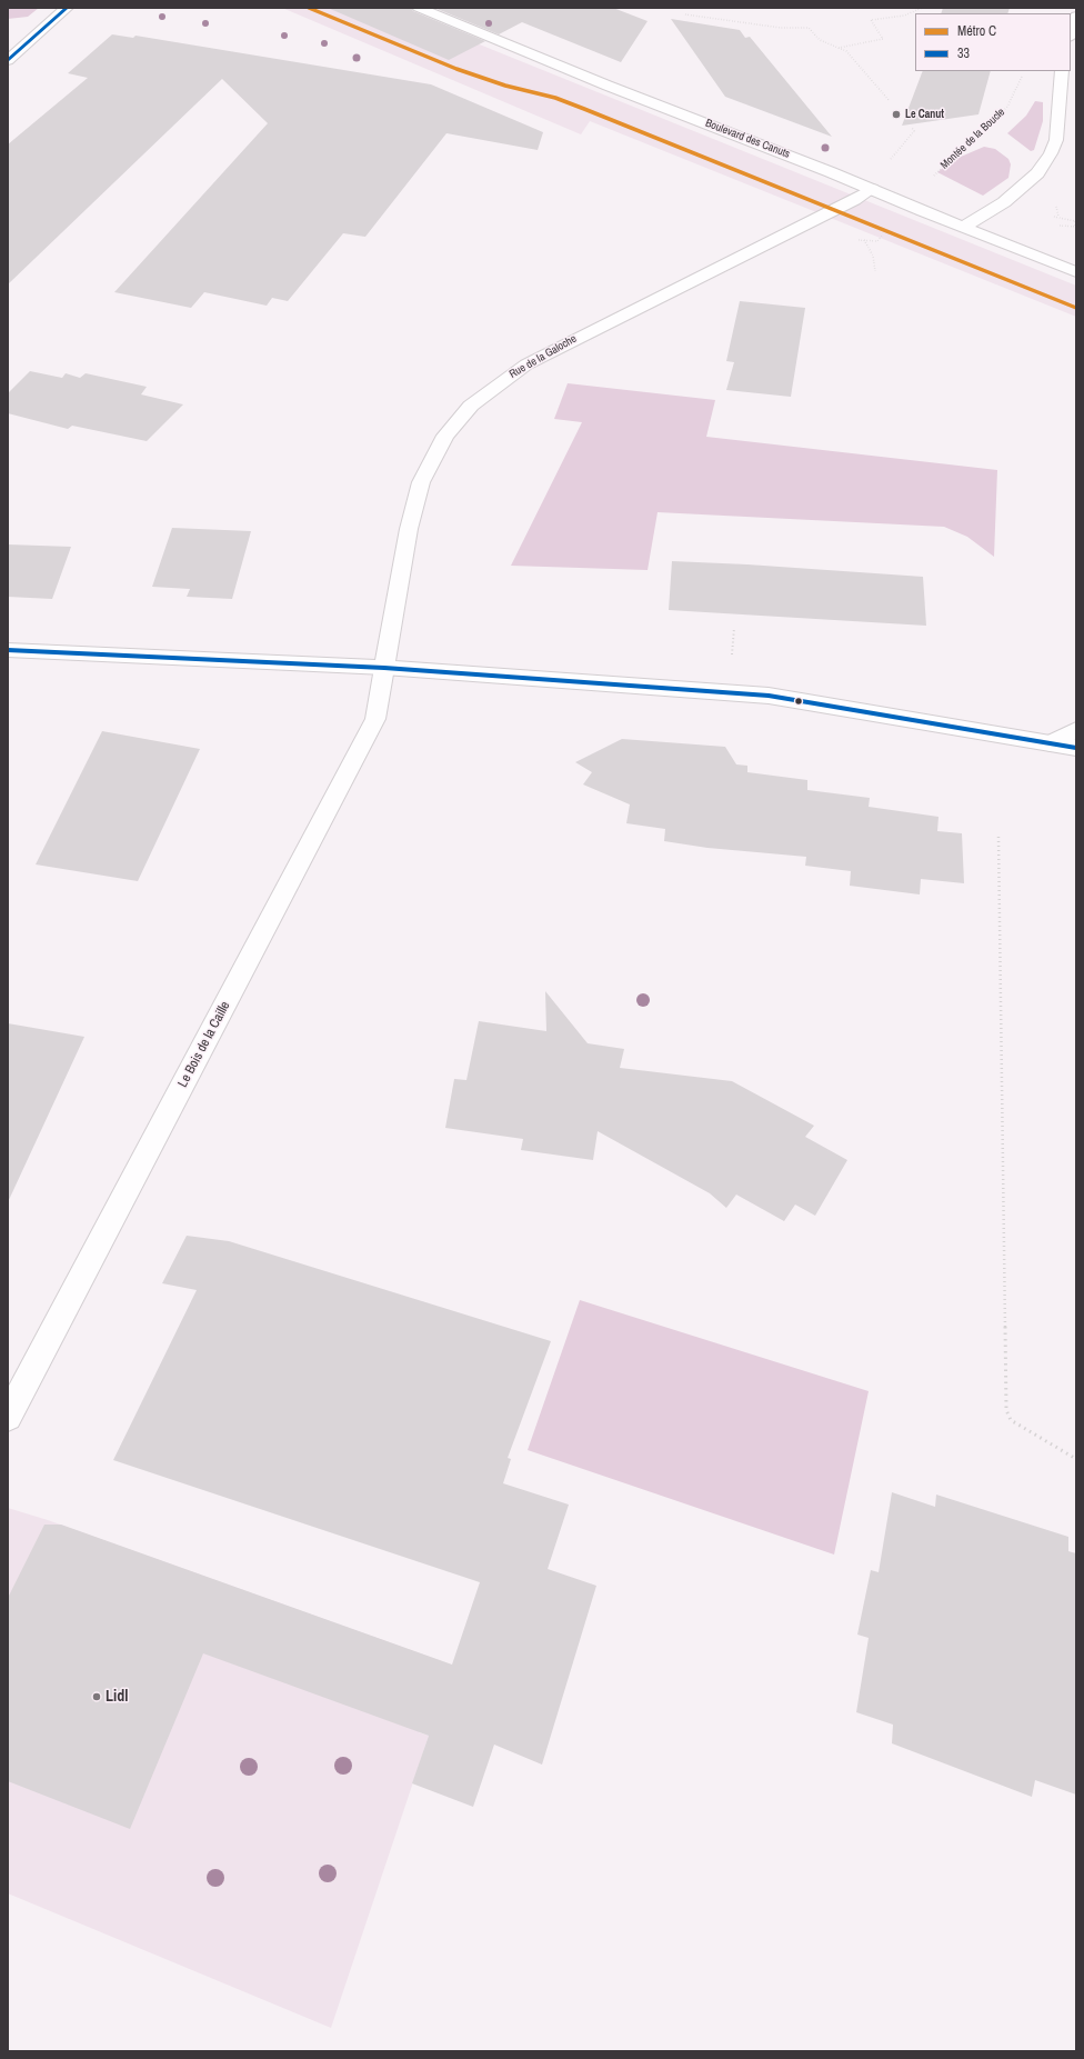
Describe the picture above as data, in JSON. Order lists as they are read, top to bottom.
{
  "streets": {
    "street": ["Boulevard des Canuts", "Rue de la Galoche", "Le Bois de la Caille"],
    "path": ["Montée de la Boucle"]
  },
  "crossings": [
    ["Boulevard des Canuts", "Rue de la Galoche"],
    ["Rue de la Galoche", "Le Bois de la Caille"]
  ],
  "places": ["Le Canut", "Lidl"],
  "lines": ["metro line C", "transit line 33"],
  "legend": ["Métro C", "33"]
}
